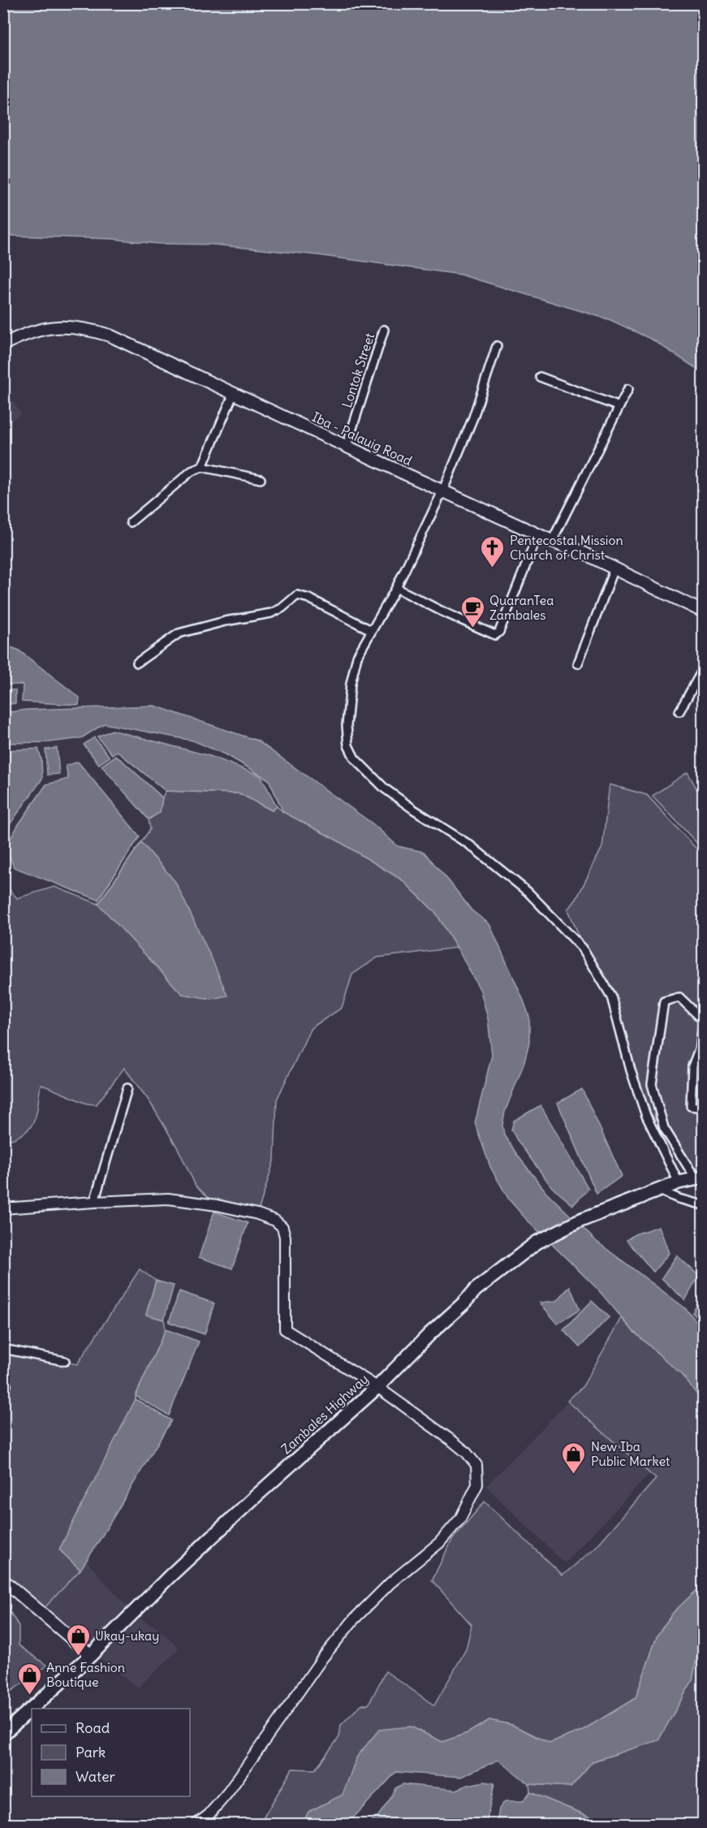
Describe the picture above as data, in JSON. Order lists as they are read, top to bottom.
{
  "streets": {
    "main road": ["Iba - Palauig Road", "Zambales Highway"],
    "street": ["Lontok Street"]
  },
  "crossings": [
    ["Lontok Street", "Iba - Palauig Road"]
  ],
  "places": {
    "church": ["Pentecostal Mission Church of Christ"],
    "cafe": ["QuaranTea Zambales"],
    "shop": ["New Iba Public Market", "Ukay-ukay", "Anne Fashion Boutique"]
  },
  "legend": ["Road", "Park", "Water"]
}
